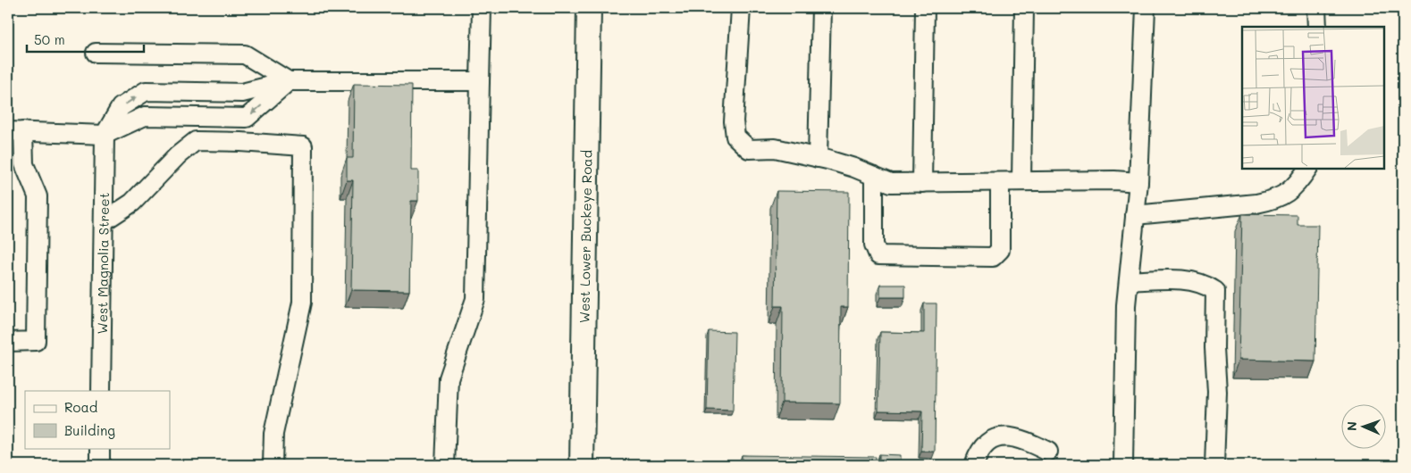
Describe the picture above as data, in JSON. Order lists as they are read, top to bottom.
{
  "streets": {
    "main road": ["West Lower Buckeye Road"],
    "street": ["West Magnolia Street"]
  },
  "legend": ["Road", "Building"],
  "scale_bar": "50 m",
  "north": "left"
}
